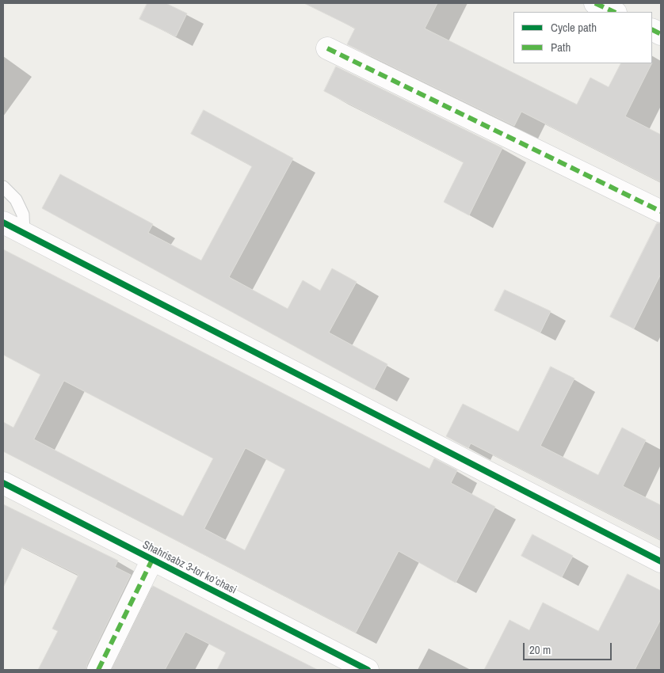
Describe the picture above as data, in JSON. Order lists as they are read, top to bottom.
{
  "streets": {
    "street": ["Shahrisabz 3-tor koʻchasi"]
  },
  "legend": ["Cycle path", "Path"],
  "scale_bar": "20 m"
}
